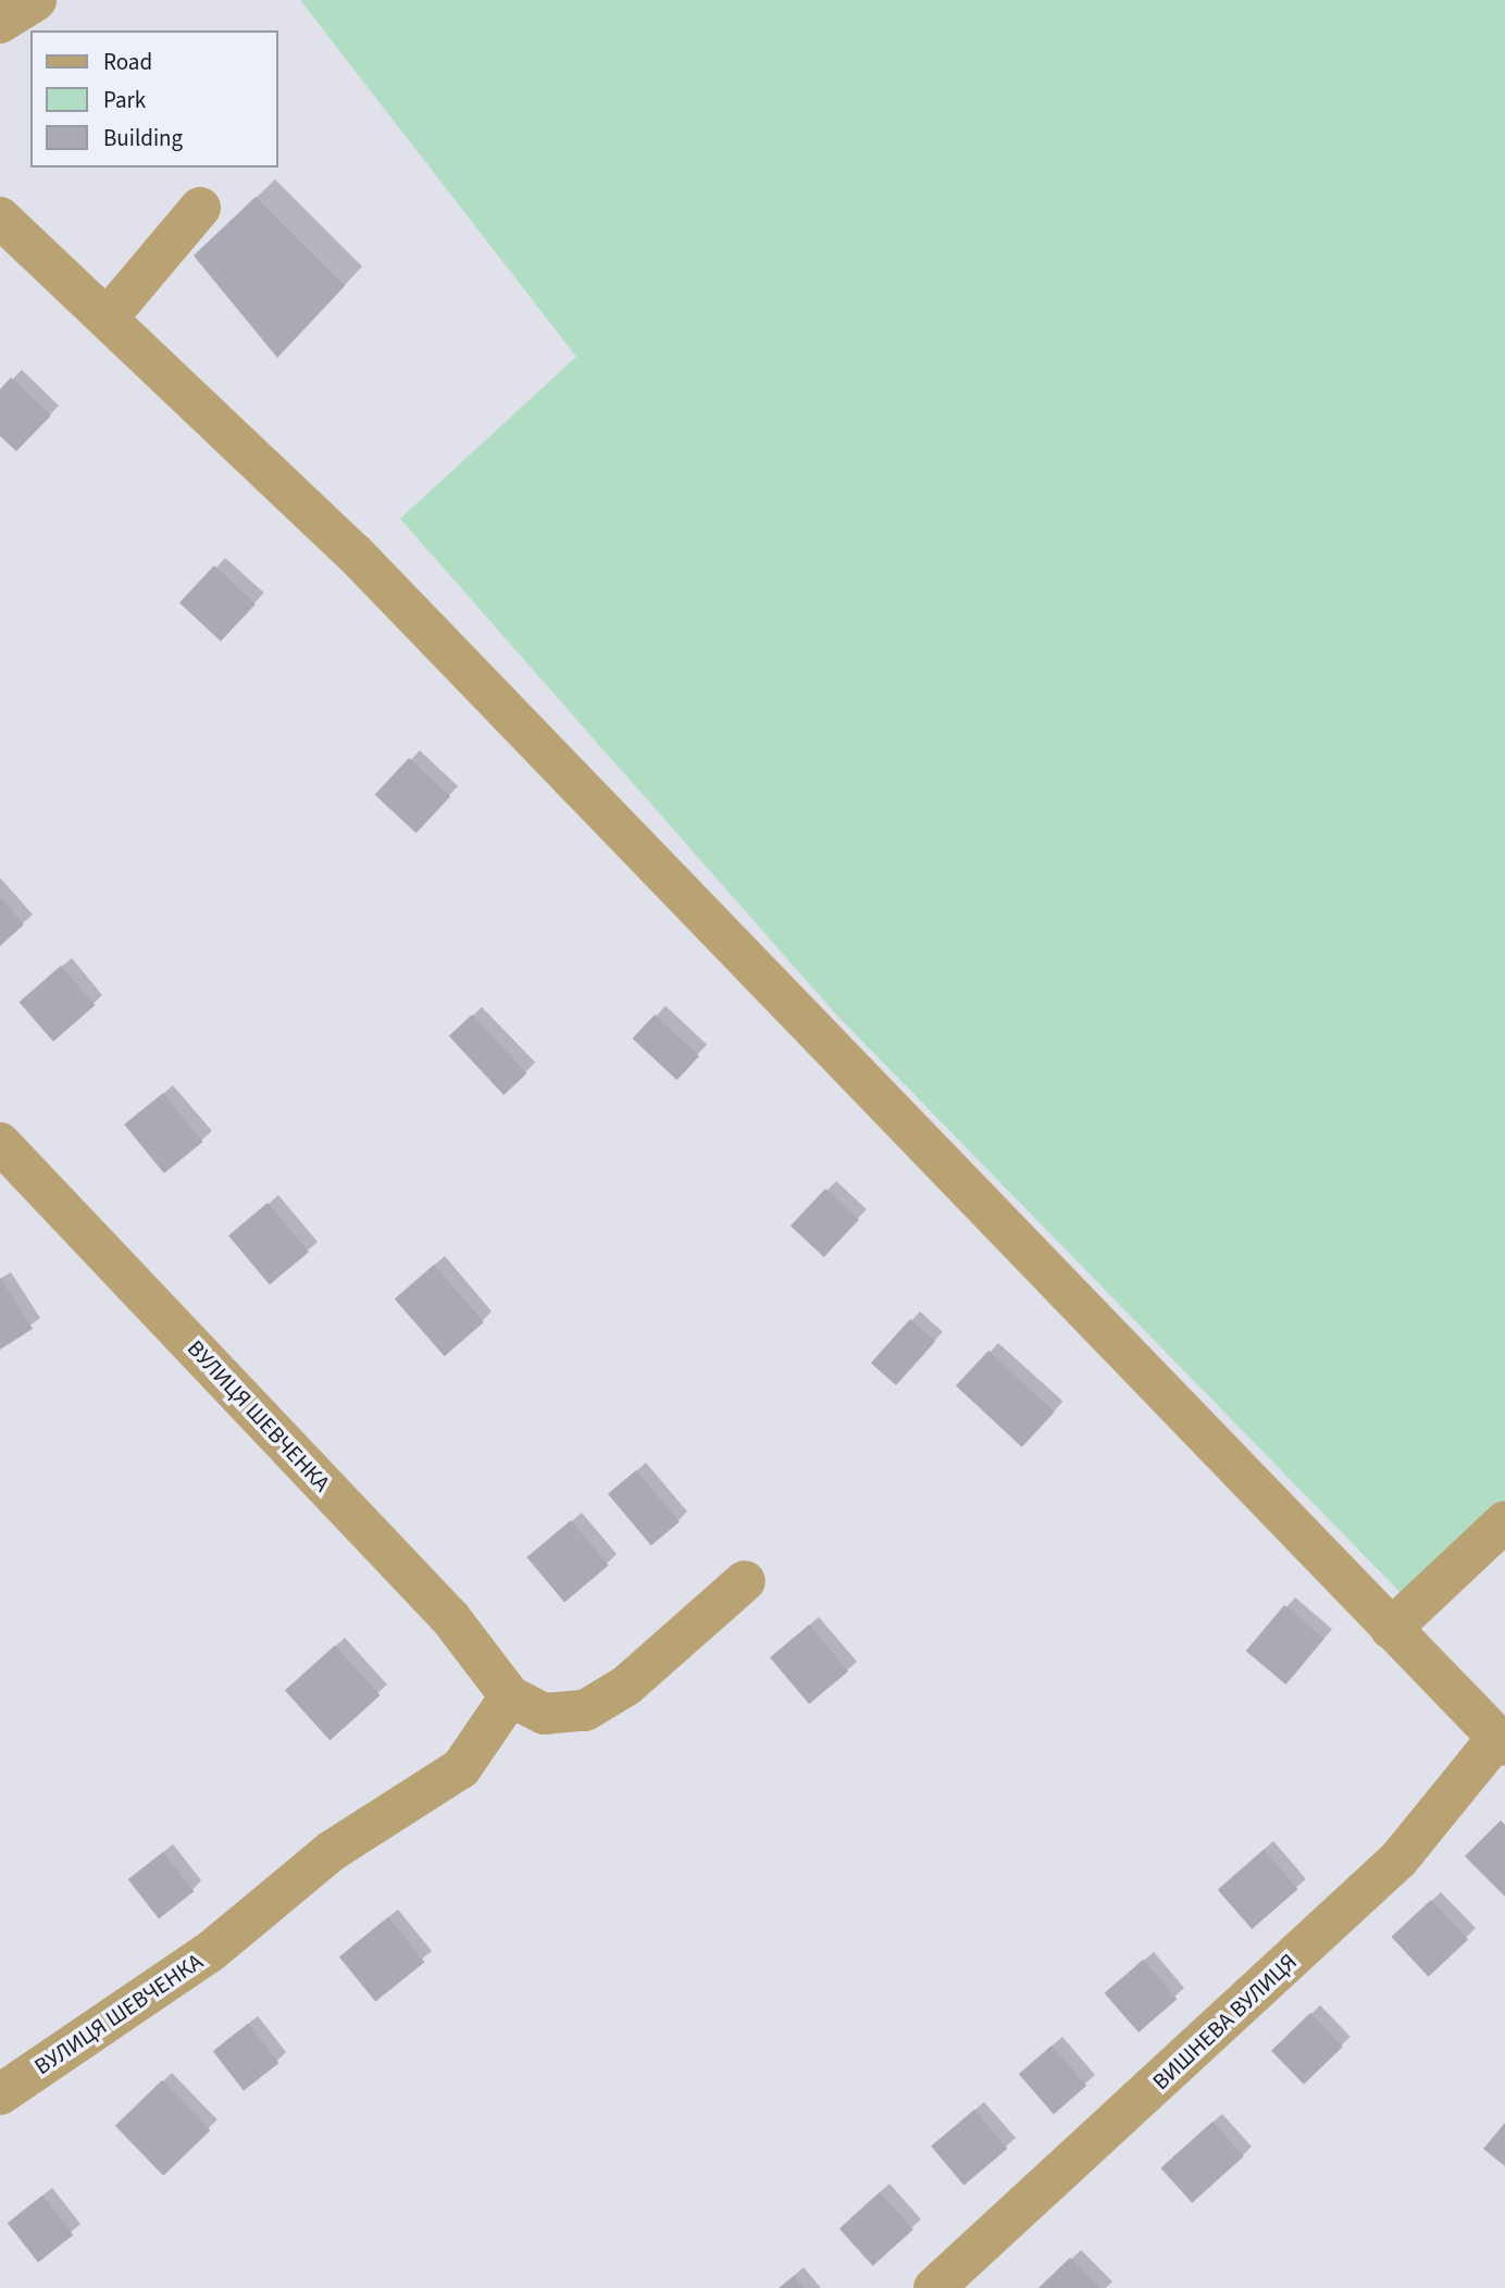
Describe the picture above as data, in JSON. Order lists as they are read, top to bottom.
{
  "streets": {
    "street": ["ВУЛИЦЯ ШЕВЧЕНКА", "ВИШНЕВА ВУЛИЦЯ"]
  },
  "legend": ["Road", "Park", "Building"]
}
